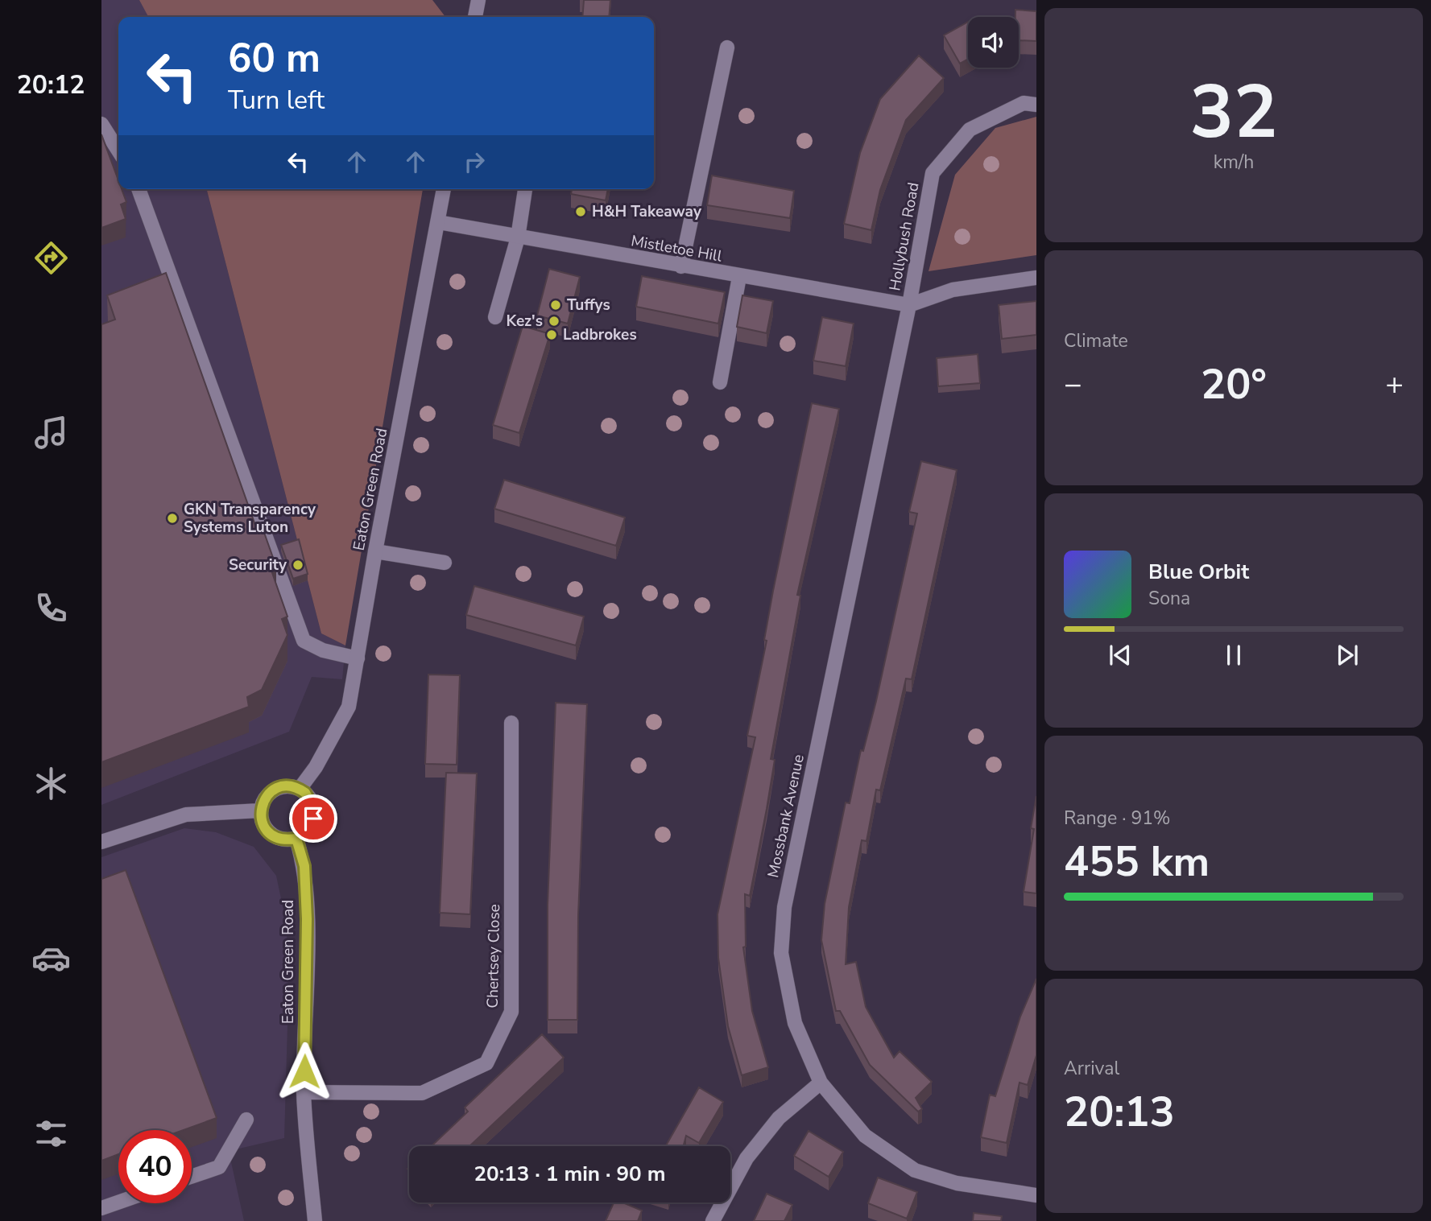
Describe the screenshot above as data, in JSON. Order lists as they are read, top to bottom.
{
  "streets": {
    "street": [
      "Hollybush Road",
      "Mistletoe Hill",
      "Eaton Green Road",
      "Mossbank Avenue",
      "Chertsey Close"
    ]
  },
  "crossings": [
    ["Hollybush Road", "Mistletoe Hill"],
    ["Hollybush Road", "Mossbank Avenue"],
    ["Mistletoe Hill", "Eaton Green Road"],
    ["Mistletoe Hill", "Mossbank Avenue"],
    ["Eaton Green Road", "Chertsey Close"]
  ],
  "places": [
    "H&H Takeaway",
    "Tuffys",
    "Kez's",
    "Ladbrokes",
    "GKN Transparency Systems Luton",
    "Security"
  ],
  "page": {
    "tabs": "20:12",
    "tile": [
      ["32", "km/h"],
      "Climate",
      ["Range · 91%", "455 km"],
      ["Arrival", "20:13"]
    ],
    "turn": ["60 m", "Turn left"],
    "heat": ["−", "20°", "+"],
    "song": ["Blue Orbit", "Sona"],
    "limit": "40",
    "trip": "20:13 · 1 min · 90 m"
  }
}
